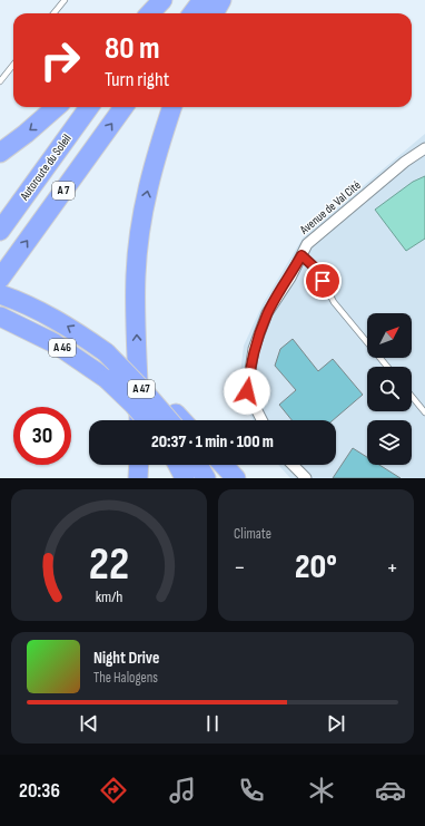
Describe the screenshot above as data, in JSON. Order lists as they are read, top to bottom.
{
  "streets": {
    "highway": [
      "Autoroute du Soleil",
      "A 7",
      "A 46",
      "A 47"
    ],
    "street": ["Avenue de Val Cité"]
  },
  "north": "top right",
  "page": {
    "turn": ["80 m", "Turn right"],
    "limit": "30",
    "trip": "20:37 · 1 min · 100 m",
    "tile": "Climate",
    "heat": ["−", "20°", "+"],
    "song": ["Night Drive", "The Halogens"],
    "tabs": "20:36",
    "gauge": ["22", "km/h"]
  }
}
